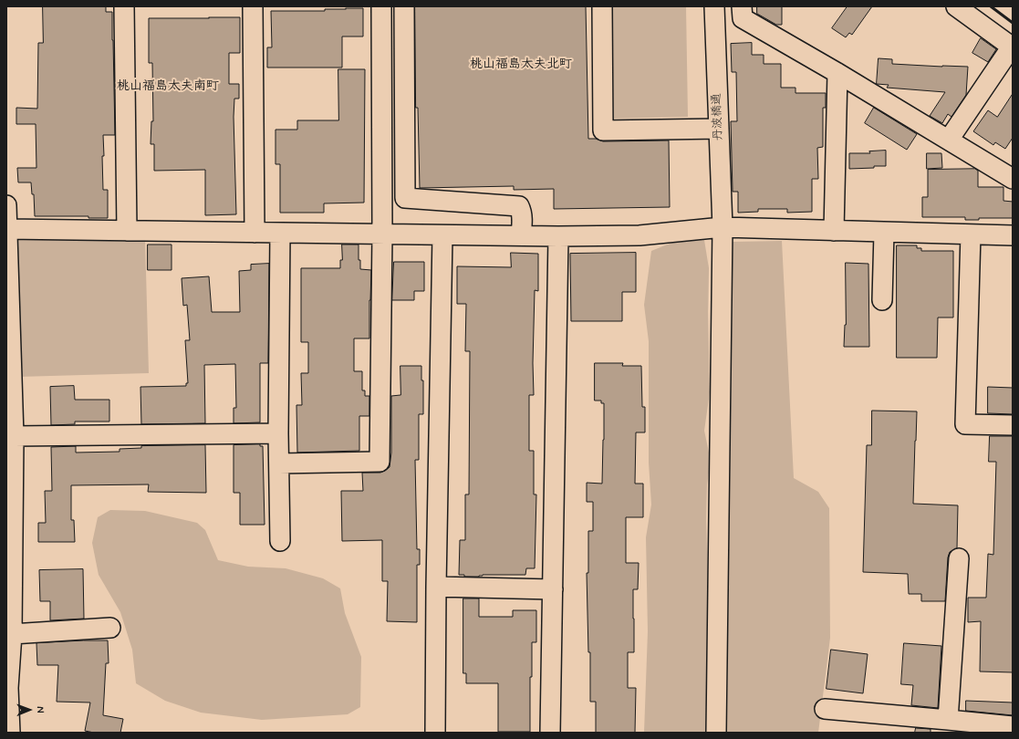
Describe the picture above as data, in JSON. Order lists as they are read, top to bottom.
{
  "streets": {
    "street": ["丹波橋通"]
  },
  "districts": ["桃山福島太夫北町", "桃山福島太夫南町"],
  "north": "right"
}
